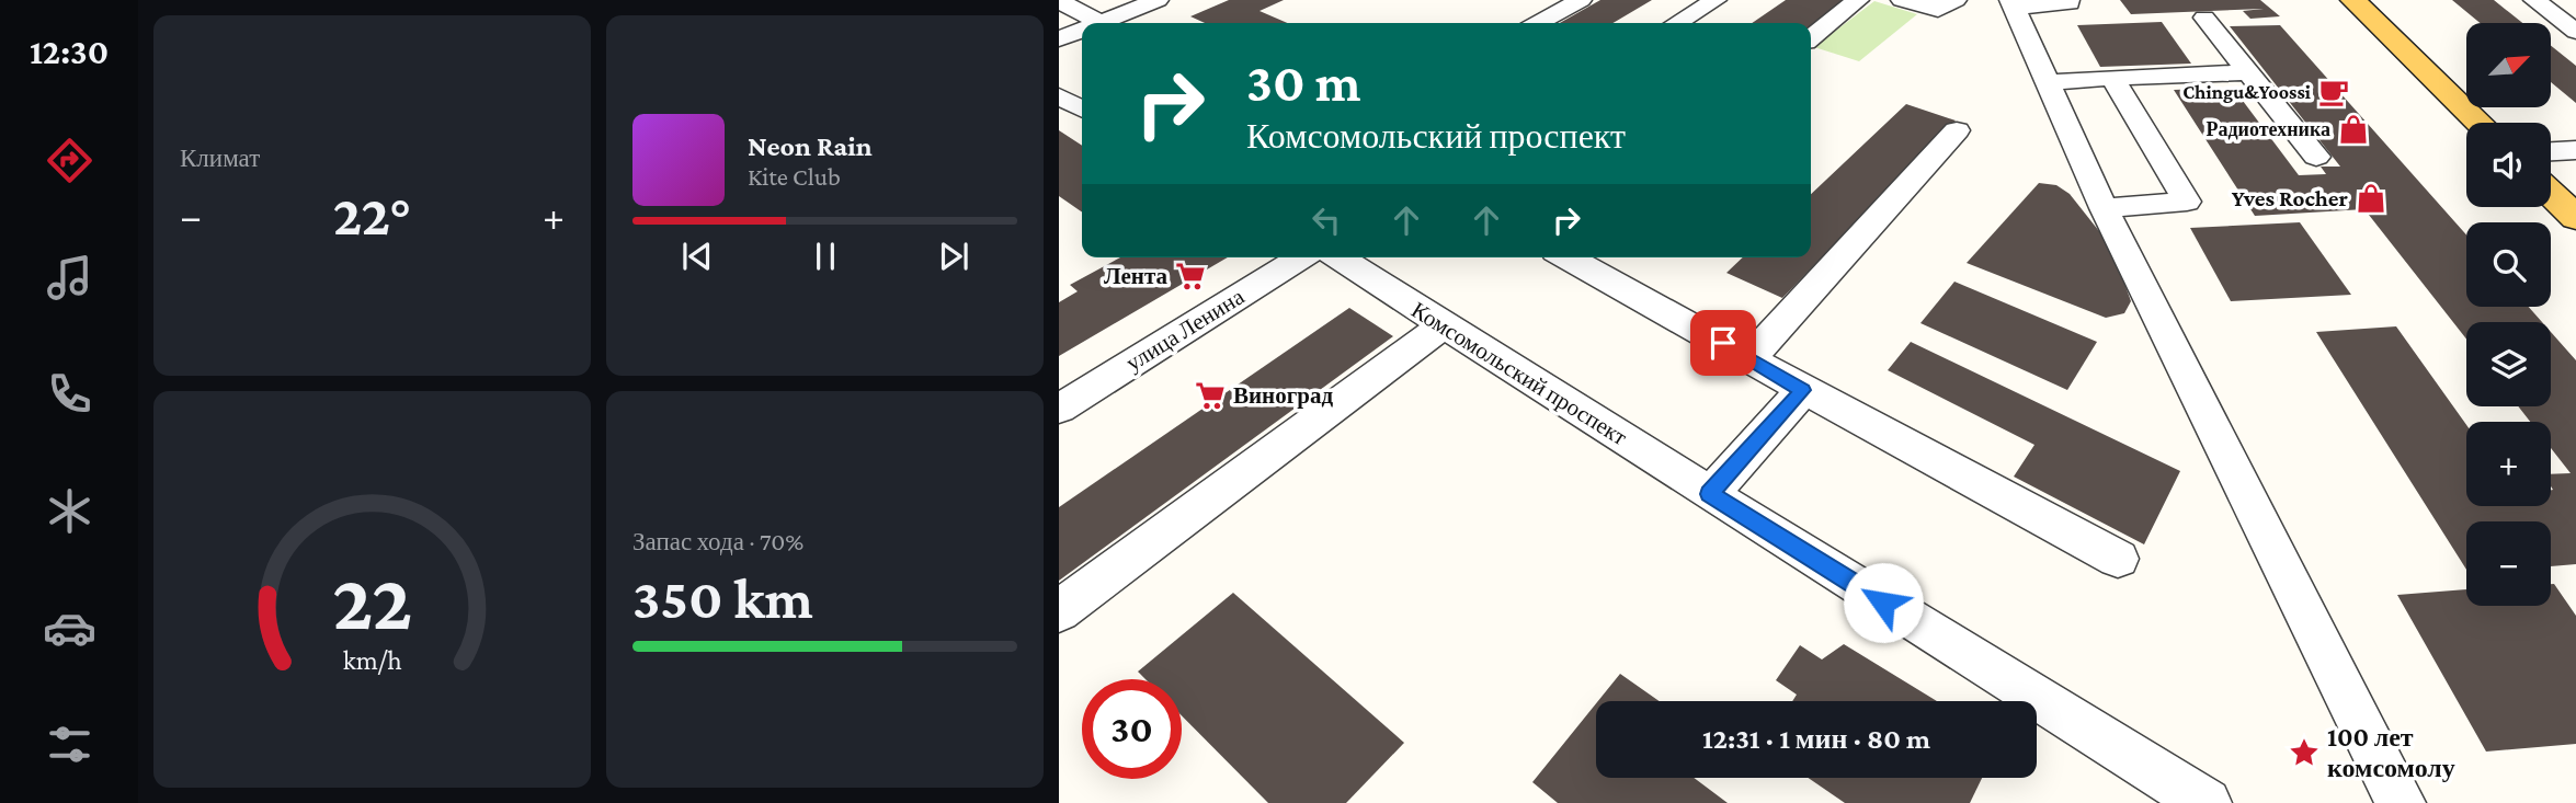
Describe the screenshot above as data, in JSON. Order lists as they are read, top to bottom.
{
  "streets": {
    "street": ["улица Ленина", "Комсомольский проспект"]
  },
  "places": {
    "cafe": ["Chingu&Yoossi"],
    "shop": ["Радиотехника", "Yves Rocher"],
    "supermarket": ["Лента", "Виноград"],
    "place": ["100 лет комсомолу"]
  },
  "north": "top right",
  "page": {
    "tabs": "12:30",
    "tile": [
      "Климат",
      ["Запас хода · 70%", "350 km"]
    ],
    "map_buttons": ["+", "−"],
    "turn": ["30 m", "Комсомольский проспект"],
    "song": ["Neon Rain", "Kite Club"],
    "heat": ["−", "22°", "+"],
    "limit": "30",
    "trip": "12:31 · 1 мин · 80 m",
    "gauge": ["22", "km/h"]
  }
}
